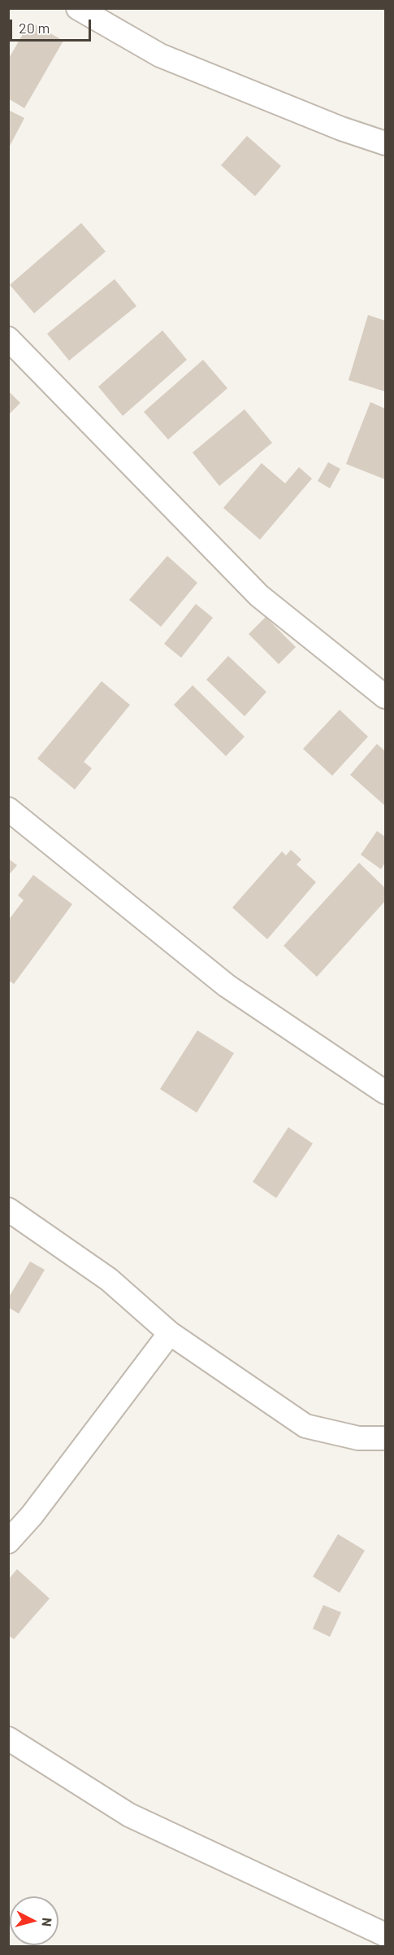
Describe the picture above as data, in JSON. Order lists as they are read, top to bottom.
{
  "scale_bar": "20 m",
  "north": "right"
}
